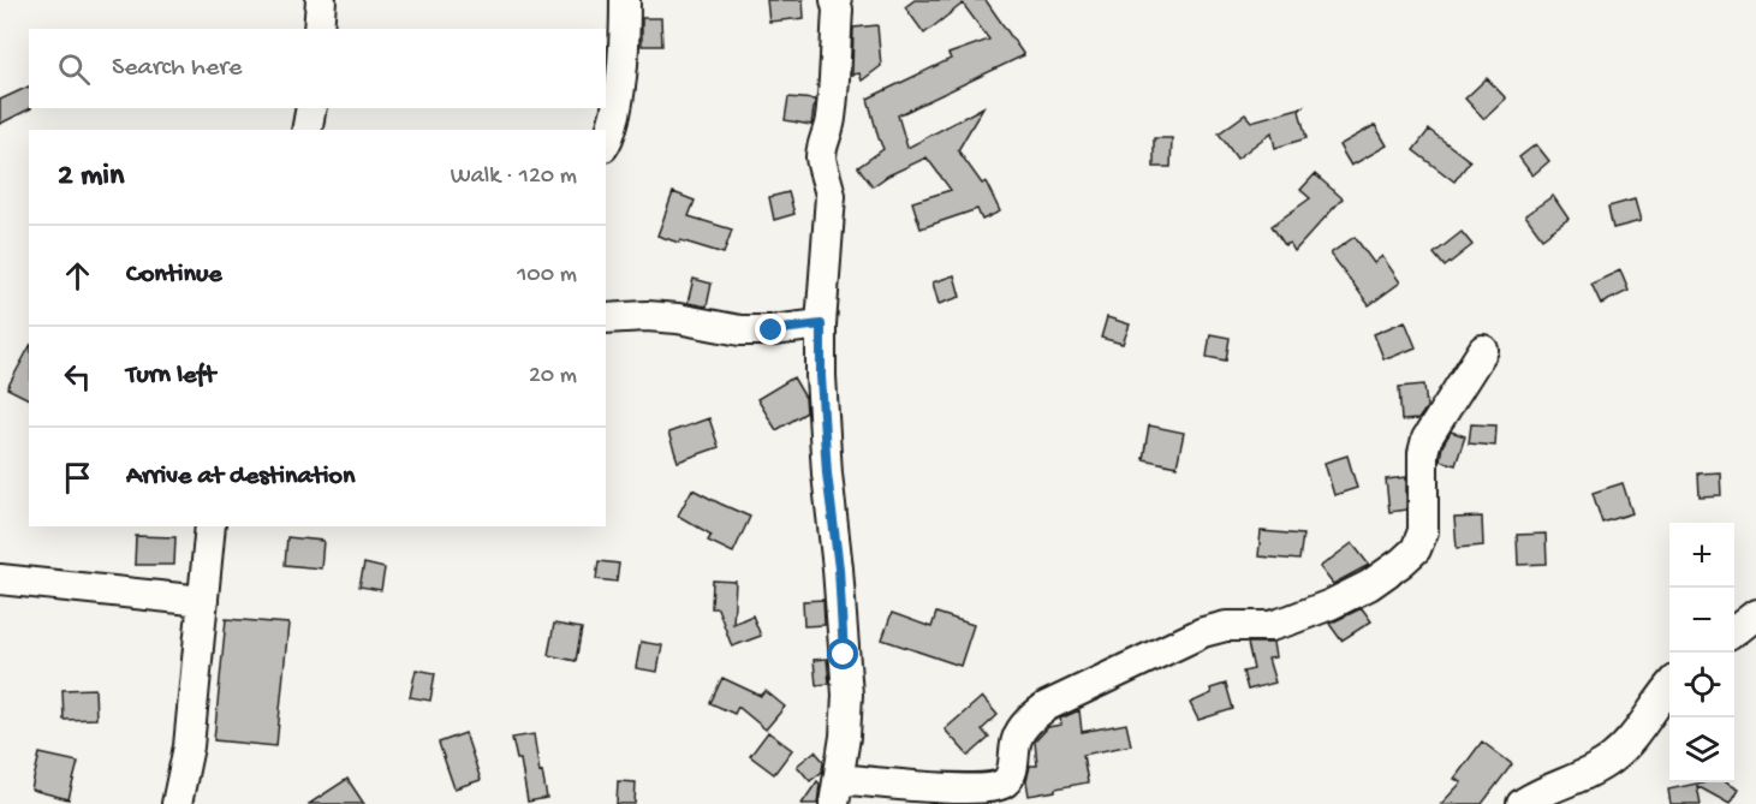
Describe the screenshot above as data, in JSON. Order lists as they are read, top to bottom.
{
  "page": {
    "search": "Search here",
    "heading": ["2 min", "Walk · 120 m"],
    "list": [
      ["Continue", "100 m"],
      ["Turn left", "20 m"],
      "Arrive at destination"
    ],
    "map_buttons": ["+", "−"]
  }
}
